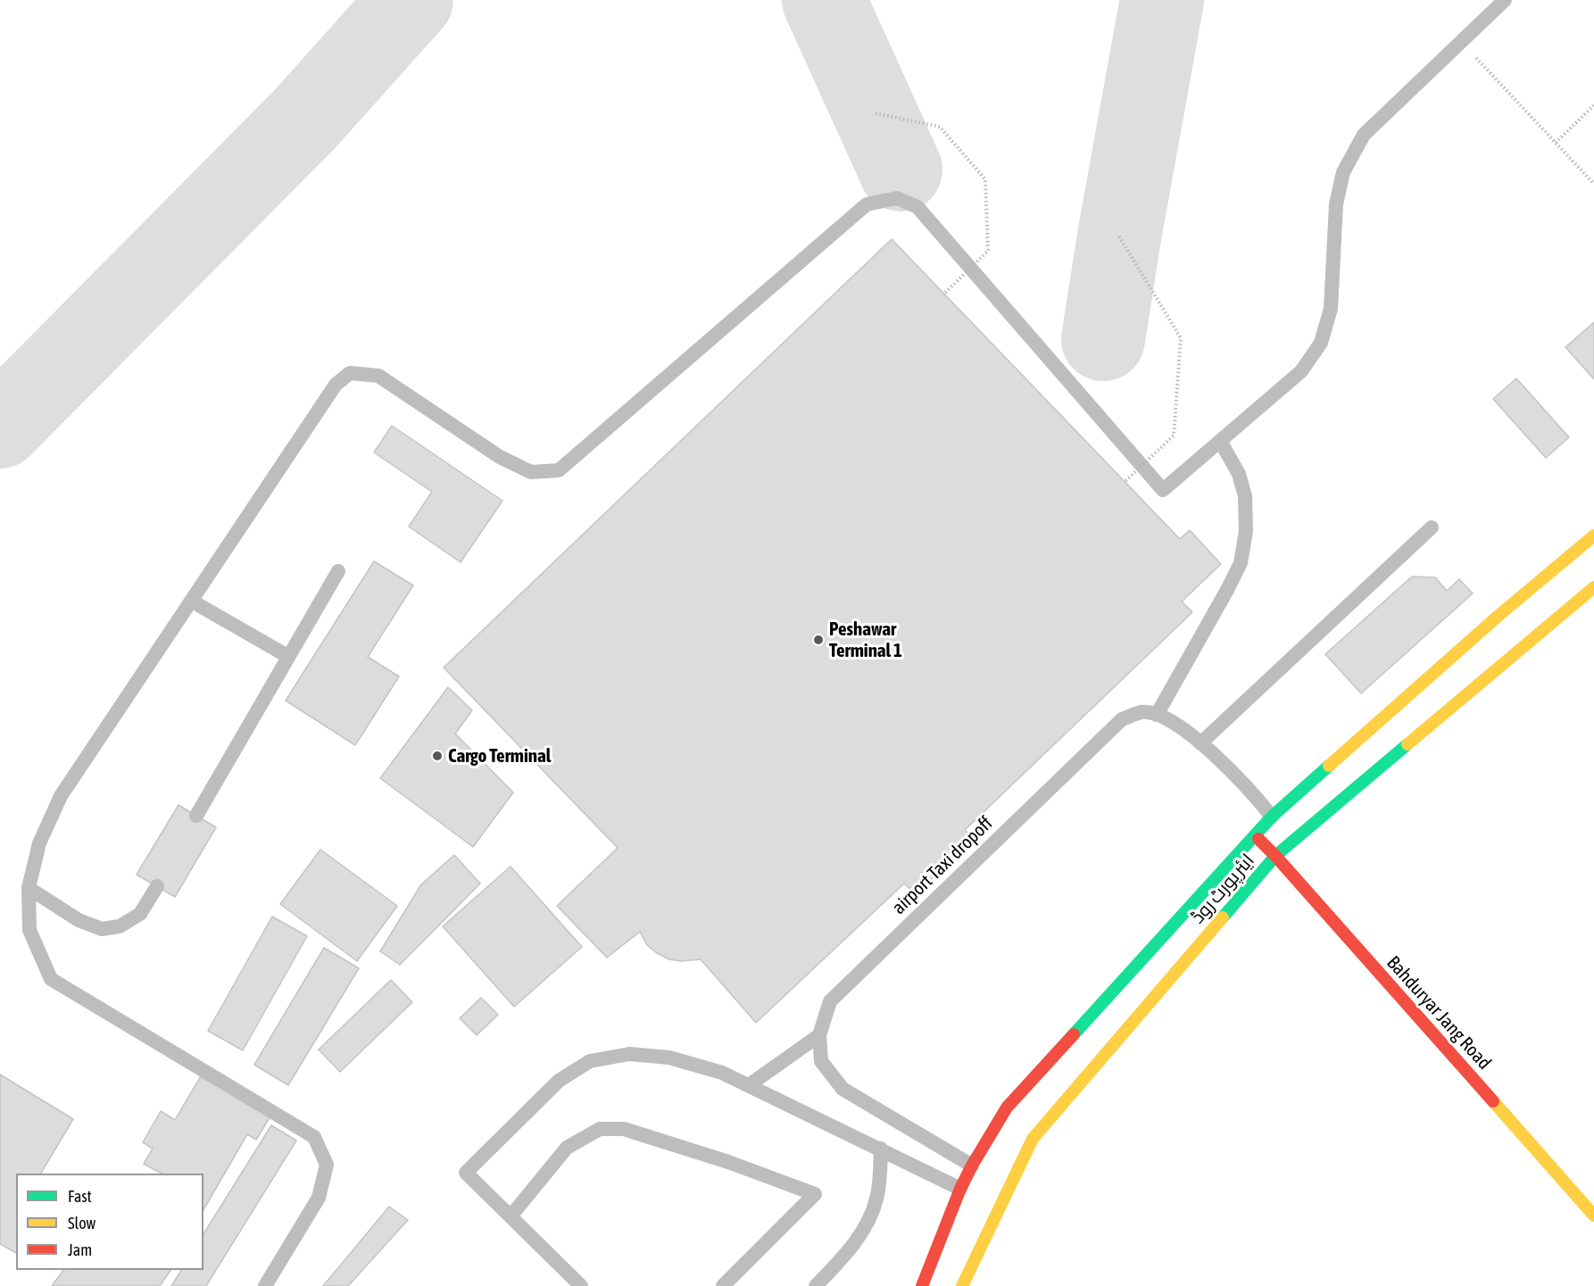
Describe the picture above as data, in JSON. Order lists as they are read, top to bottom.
{
  "streets": {
    "main road": ["ایئرپورٹ روڈ", "Bahduryar Jang Road"],
    "lane": ["airport Taxi dropoff"]
  },
  "crossings": [
    ["ایئرپورٹ روڈ", "Bahduryar Jang Road"]
  ],
  "places": ["Peshawar Terminal 1", "Cargo Terminal"],
  "legend": ["Fast", "Slow", "Jam"]
}
